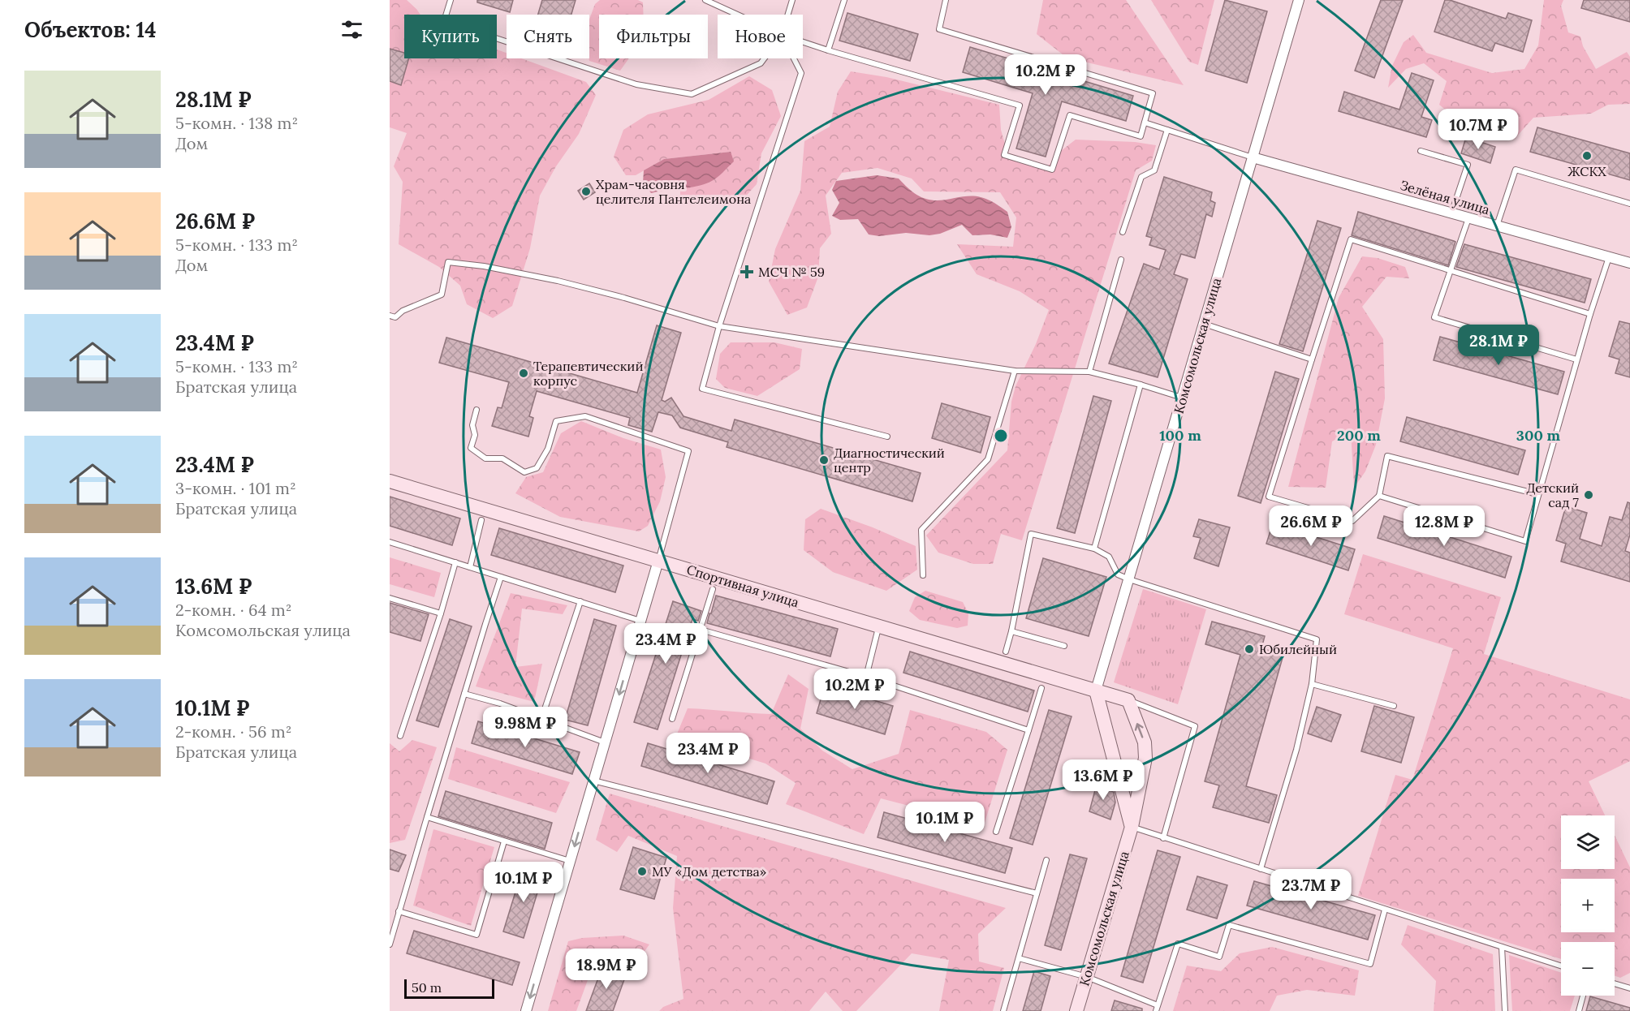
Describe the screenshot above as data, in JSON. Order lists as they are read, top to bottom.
{
  "streets": {
    "street": ["Зелёная улица", "Комсомольская улица", "Спортивная улица"]
  },
  "crossings": [
    ["Зелёная улица", "Комсомольская улица"],
    ["Комсомольская улица", "Спортивная улица"]
  ],
  "places": {
    "other": [
      "ЖСКХ",
      "Храм-часовня целителя Пантелеимона",
      "Терапевтический корпус",
      "Диагностический центр",
      "Детский сад 7",
      "Юбилейный",
      "МУ «Дом детства»"
    ],
    "health": ["МСЧ № 59"]
  },
  "scale_bar": "50 m",
  "page": {
    "heading": "Объектов: 14",
    "chip": [
      "Купить",
      "Снять",
      "Фильтры",
      "Новое"
    ],
    "price": [
      "10.2M ₽",
      "10.7M ₽",
      "28.1M ₽",
      "26.6M ₽",
      "12.8M ₽",
      "23.4M ₽",
      "10.2M ₽",
      "9.98M ₽",
      "23.4M ₽",
      "13.6M ₽",
      "10.1M ₽",
      "10.1M ₽",
      "23.7M ₽",
      "18.9M ₽"
    ],
    "list": [
      {
        "name": "28.1M ₽",
        "note": "5-комн. · 138 m² · Дом"
      },
      {
        "name": "26.6M ₽",
        "note": "5-комн. · 133 m² · Дом"
      },
      {
        "name": "23.4M ₽",
        "note": "5-комн. · 133 m² · Братская улица"
      },
      {
        "name": "23.4M ₽",
        "note": "3-комн. · 101 m² · Братская улица"
      },
      {
        "name": "13.6M ₽",
        "note": "2-комн. · 64 m² · Комсомольская улица"
      },
      {
        "name": "10.1M ₽",
        "note": "2-комн. · 56 m² · Братская улица"
      }
    ],
    "map_buttons": ["+", "−"],
    "scale": "50 m"
  },
  "rings": ["100 m", "200 m", "300 m"]
}
